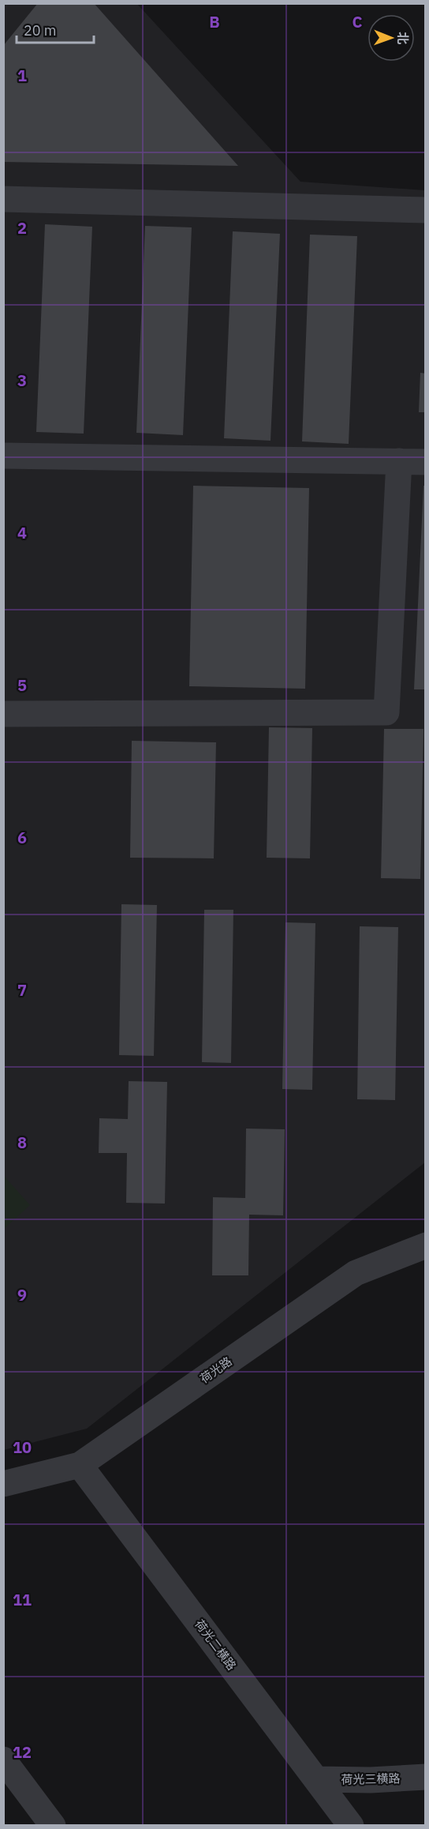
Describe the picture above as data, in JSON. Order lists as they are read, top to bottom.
{
  "streets": {
    "street": ["荷光路", "荷光二横路", "荷光三横路"]
  },
  "crossings": [
    ["荷光路", "荷光二横路"],
    ["荷光二横路", "荷光三横路"]
  ],
  "scale_bar": "20 m",
  "north": "right",
  "grid": {
    "columns": ["B", "C"],
    "rows": [
      "1",
      "2",
      "3",
      "4",
      "5",
      "6",
      "7",
      "8",
      "9",
      "10",
      "11",
      "12"
    ]
  }
}
